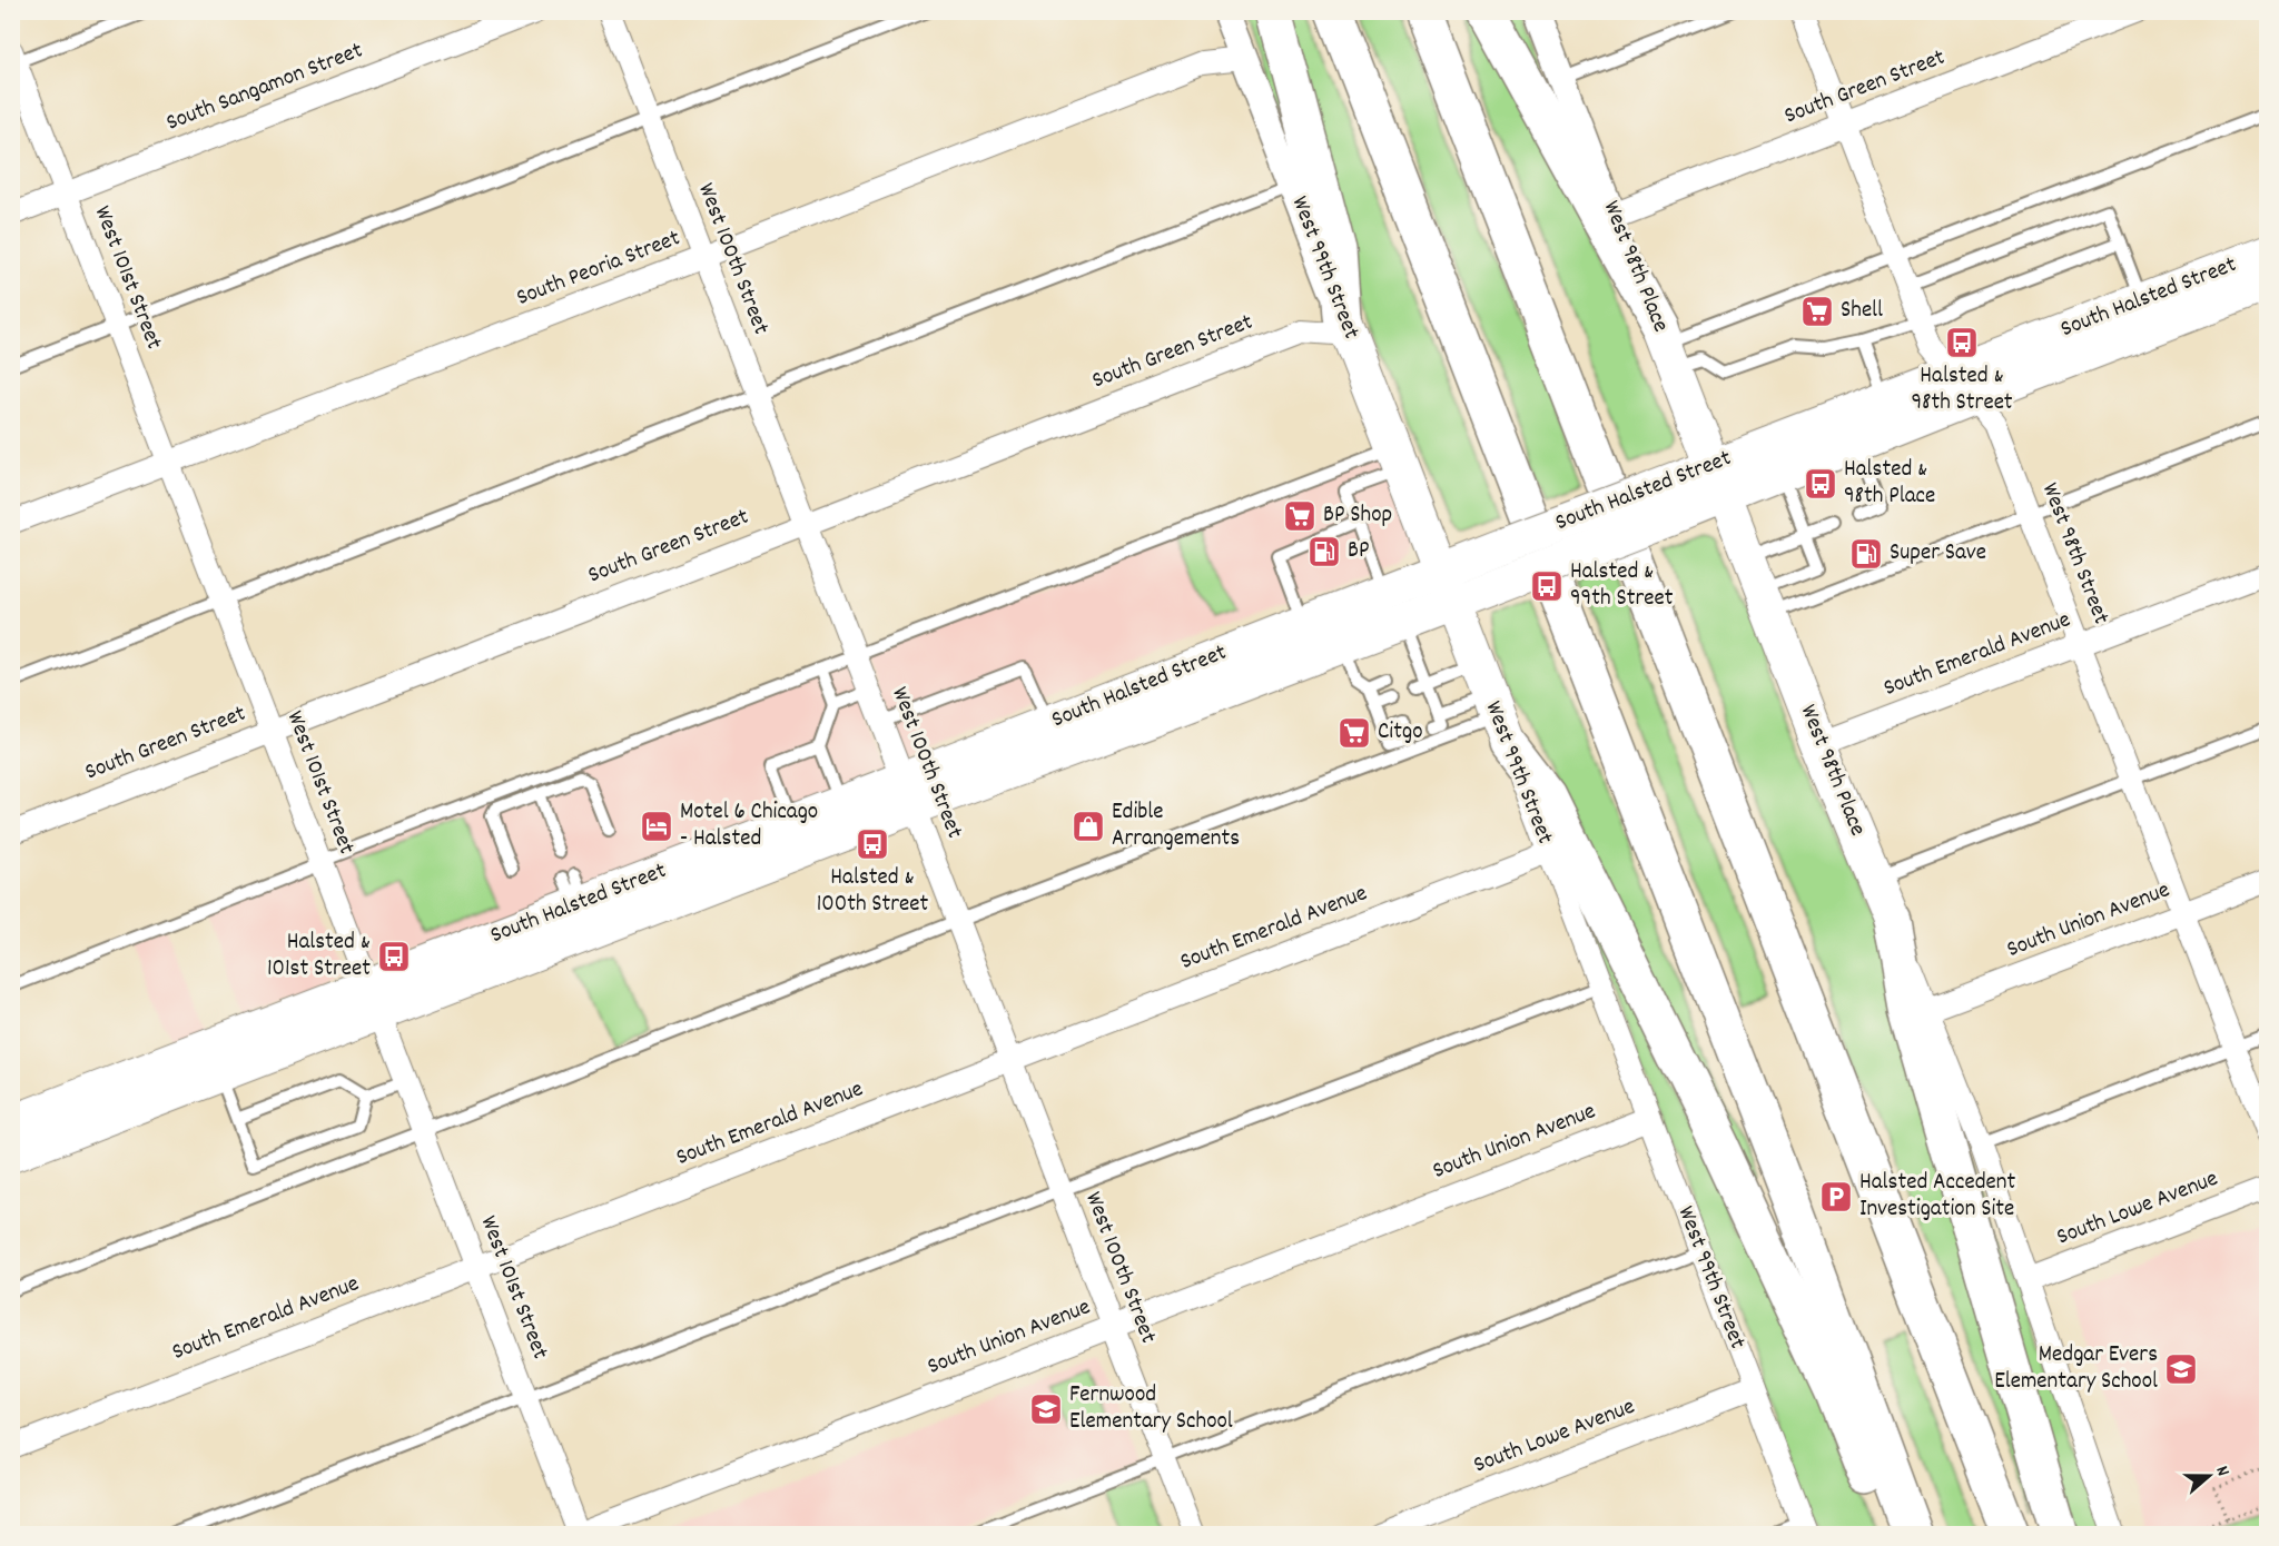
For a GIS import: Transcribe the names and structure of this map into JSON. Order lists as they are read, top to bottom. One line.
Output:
{"streets":{"main road":["West 98th Place","West 99th Street","South Halsted Street"],"street":["South Sangamon Street","South Green Street","West 100th Street","South Peoria Street","West 101st Street","West 98th Street","South Emerald Avenue","South Union Avenue","South Lowe Avenue"]},"crossings":[["South Sangamon Street","West 101st Street"],["South Green Street","West 100th Street"],["South Green Street","West 98th Place"],["South Green Street","West 99th Street"],["South Green Street","West 101st Street"],["South Green Street","West 98th Street"],["West 100th Street","South Peoria Street"],["West 100th Street","South Halsted Street"],["West 100th Street","South Emerald Avenue"],["West 100th Street","South Union Avenue"],["West 98th Place","South Halsted Street"],["West 98th Place","South Emerald Avenue"],["West 98th Place","South Union Avenue"],["West 98th Place","South Lowe Avenue"],["West 99th Street","South Peoria Street"],["West 99th Street","South Halsted Street"],["West 99th Street","South Emerald Avenue"],["West 99th Street","South Union Avenue"],["West 99th Street","South Lowe Avenue"],["South Peoria Street","West 101st Street"],["West 101st Street","South Halsted Street"],["West 101st Street","South Emerald Avenue"],["West 101st Street","South Union Avenue"],["South Halsted Street","West 98th Street"],["West 98th Street","South Emerald Avenue"],["West 98th Street","South Union Avenue"]],"places":{"supermarket":["Shell","BP Shop","Citgo"],"bus stop":["Halsted & 98th Street","Halsted & 98th Place","Halsted & 99th Street","Halsted & 100th Street","Halsted & 101st Street"],"fuel station":["BP","Super Save"],"hotel":["Motel 6 Chicago - Halsted"],"shop":["Edible Arrangements"],"parking":["Halsted Accedent Investigation Site"],"school or university":["Medgar Evers Elementary School","Fernwood Elementary School"]},"north":"right"}
